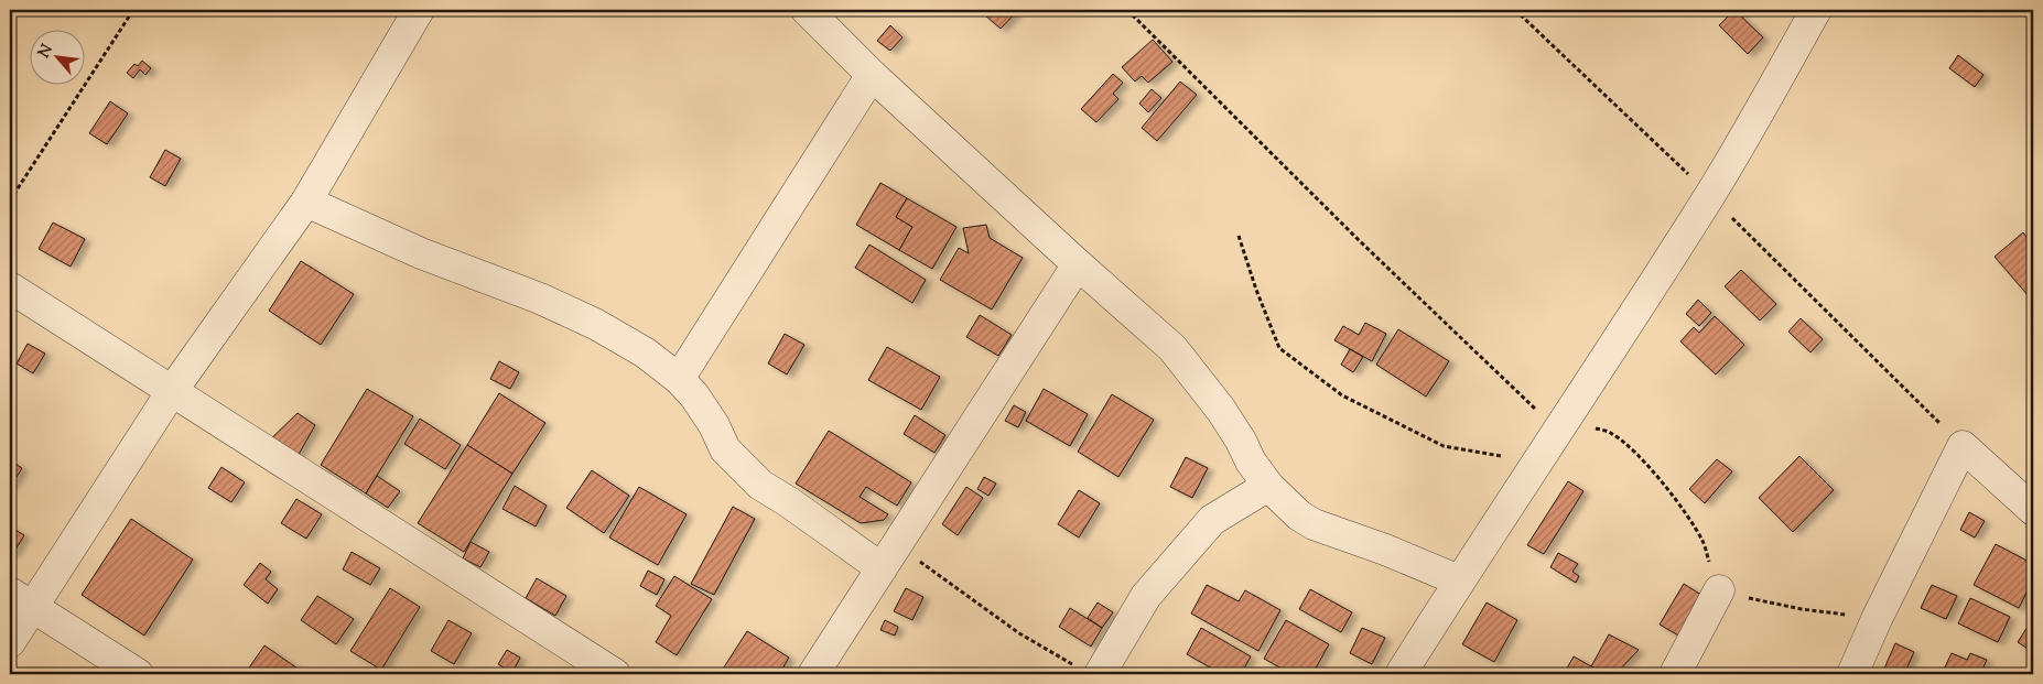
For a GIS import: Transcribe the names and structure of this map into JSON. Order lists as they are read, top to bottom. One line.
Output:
{"north":"top left"}
